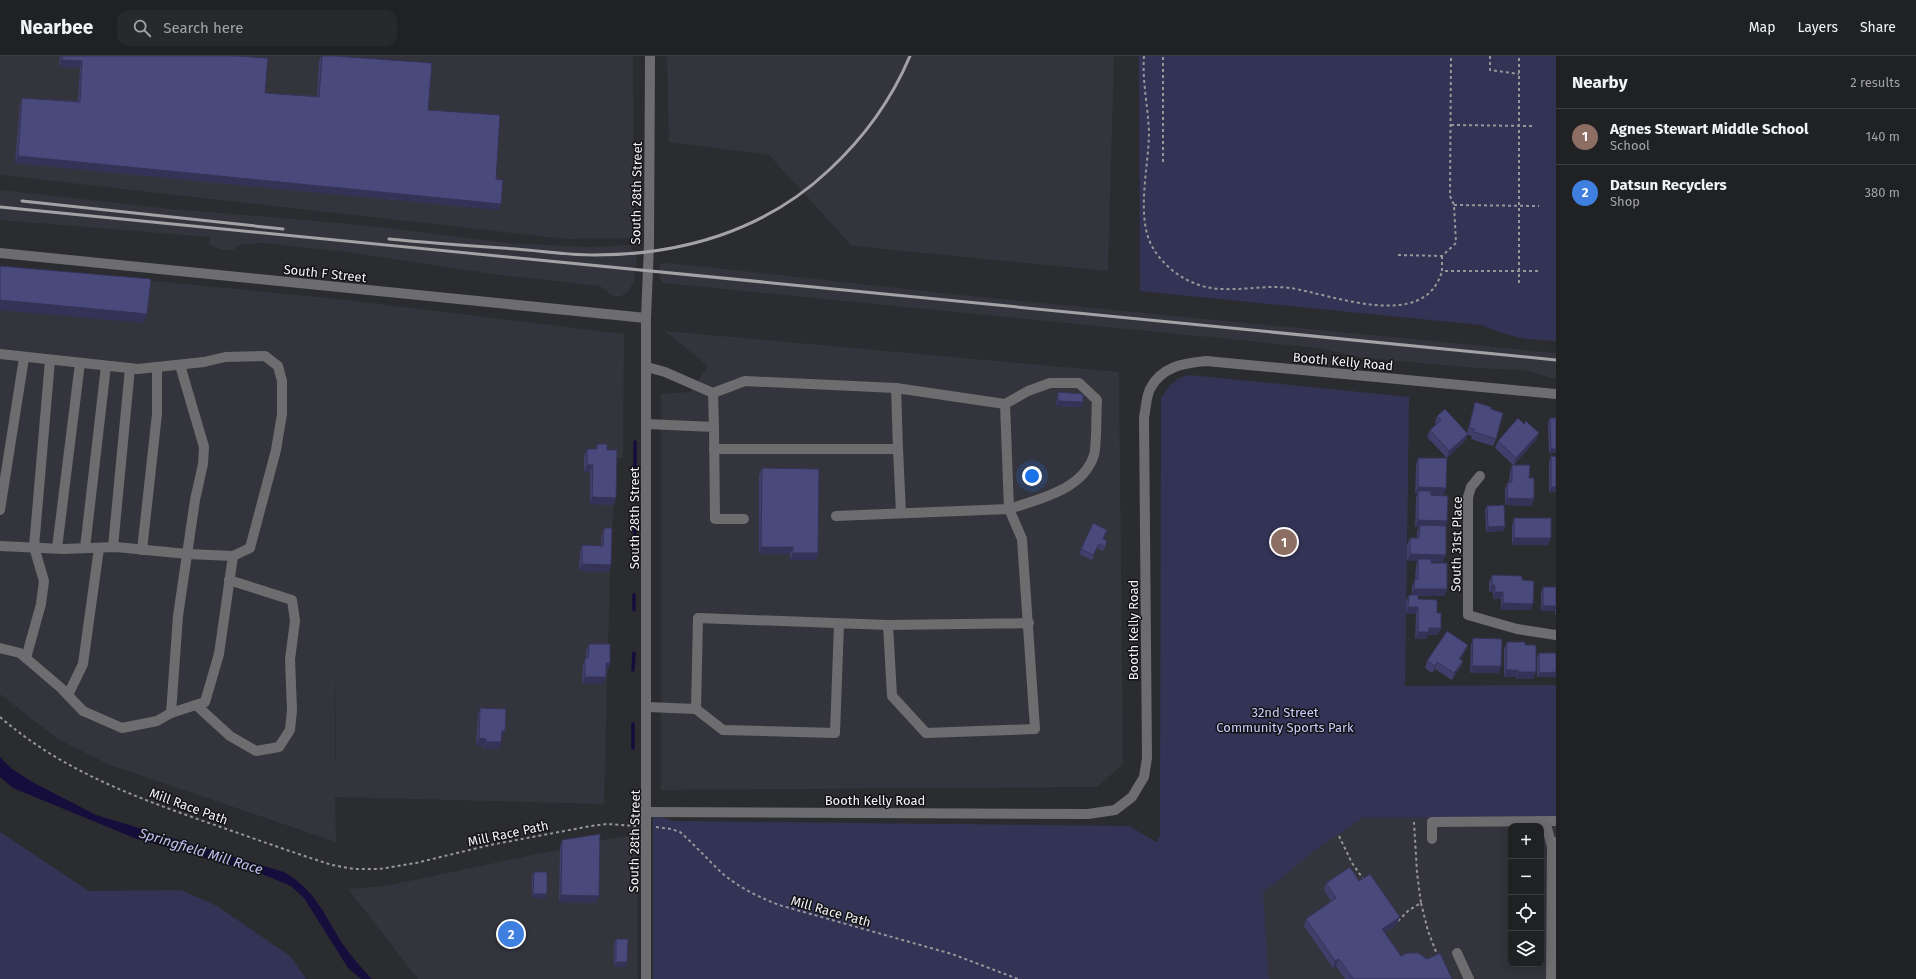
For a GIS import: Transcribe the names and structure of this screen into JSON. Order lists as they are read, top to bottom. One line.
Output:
{"streets":{"street":["South 28th Street","South F Street","Booth Kelly Road","South 31st Place"],"path":["Mill Race Path"]},"crossings":[["South 28th Street","South F Street"],["South 28th Street","Booth Kelly Road"],["South 28th Street","Mill Race Path"]],"water":["Springfield Mill Race"],"parks":["32nd Street Community Sports Park"],"page":{"header":"Nearbee","search":"Search here","nav":["Map","Layers","Share"],"heading":["Nearby","2 results"],"list":[{"mark":"1","name":"Agnes Stewart Middle School","note":"School","value":"140 m"},{"mark":"2","name":"Datsun Recyclers","note":"Shop","value":"380 m"}],"pins":["1","2"],"map_buttons":["+","−"]}}
